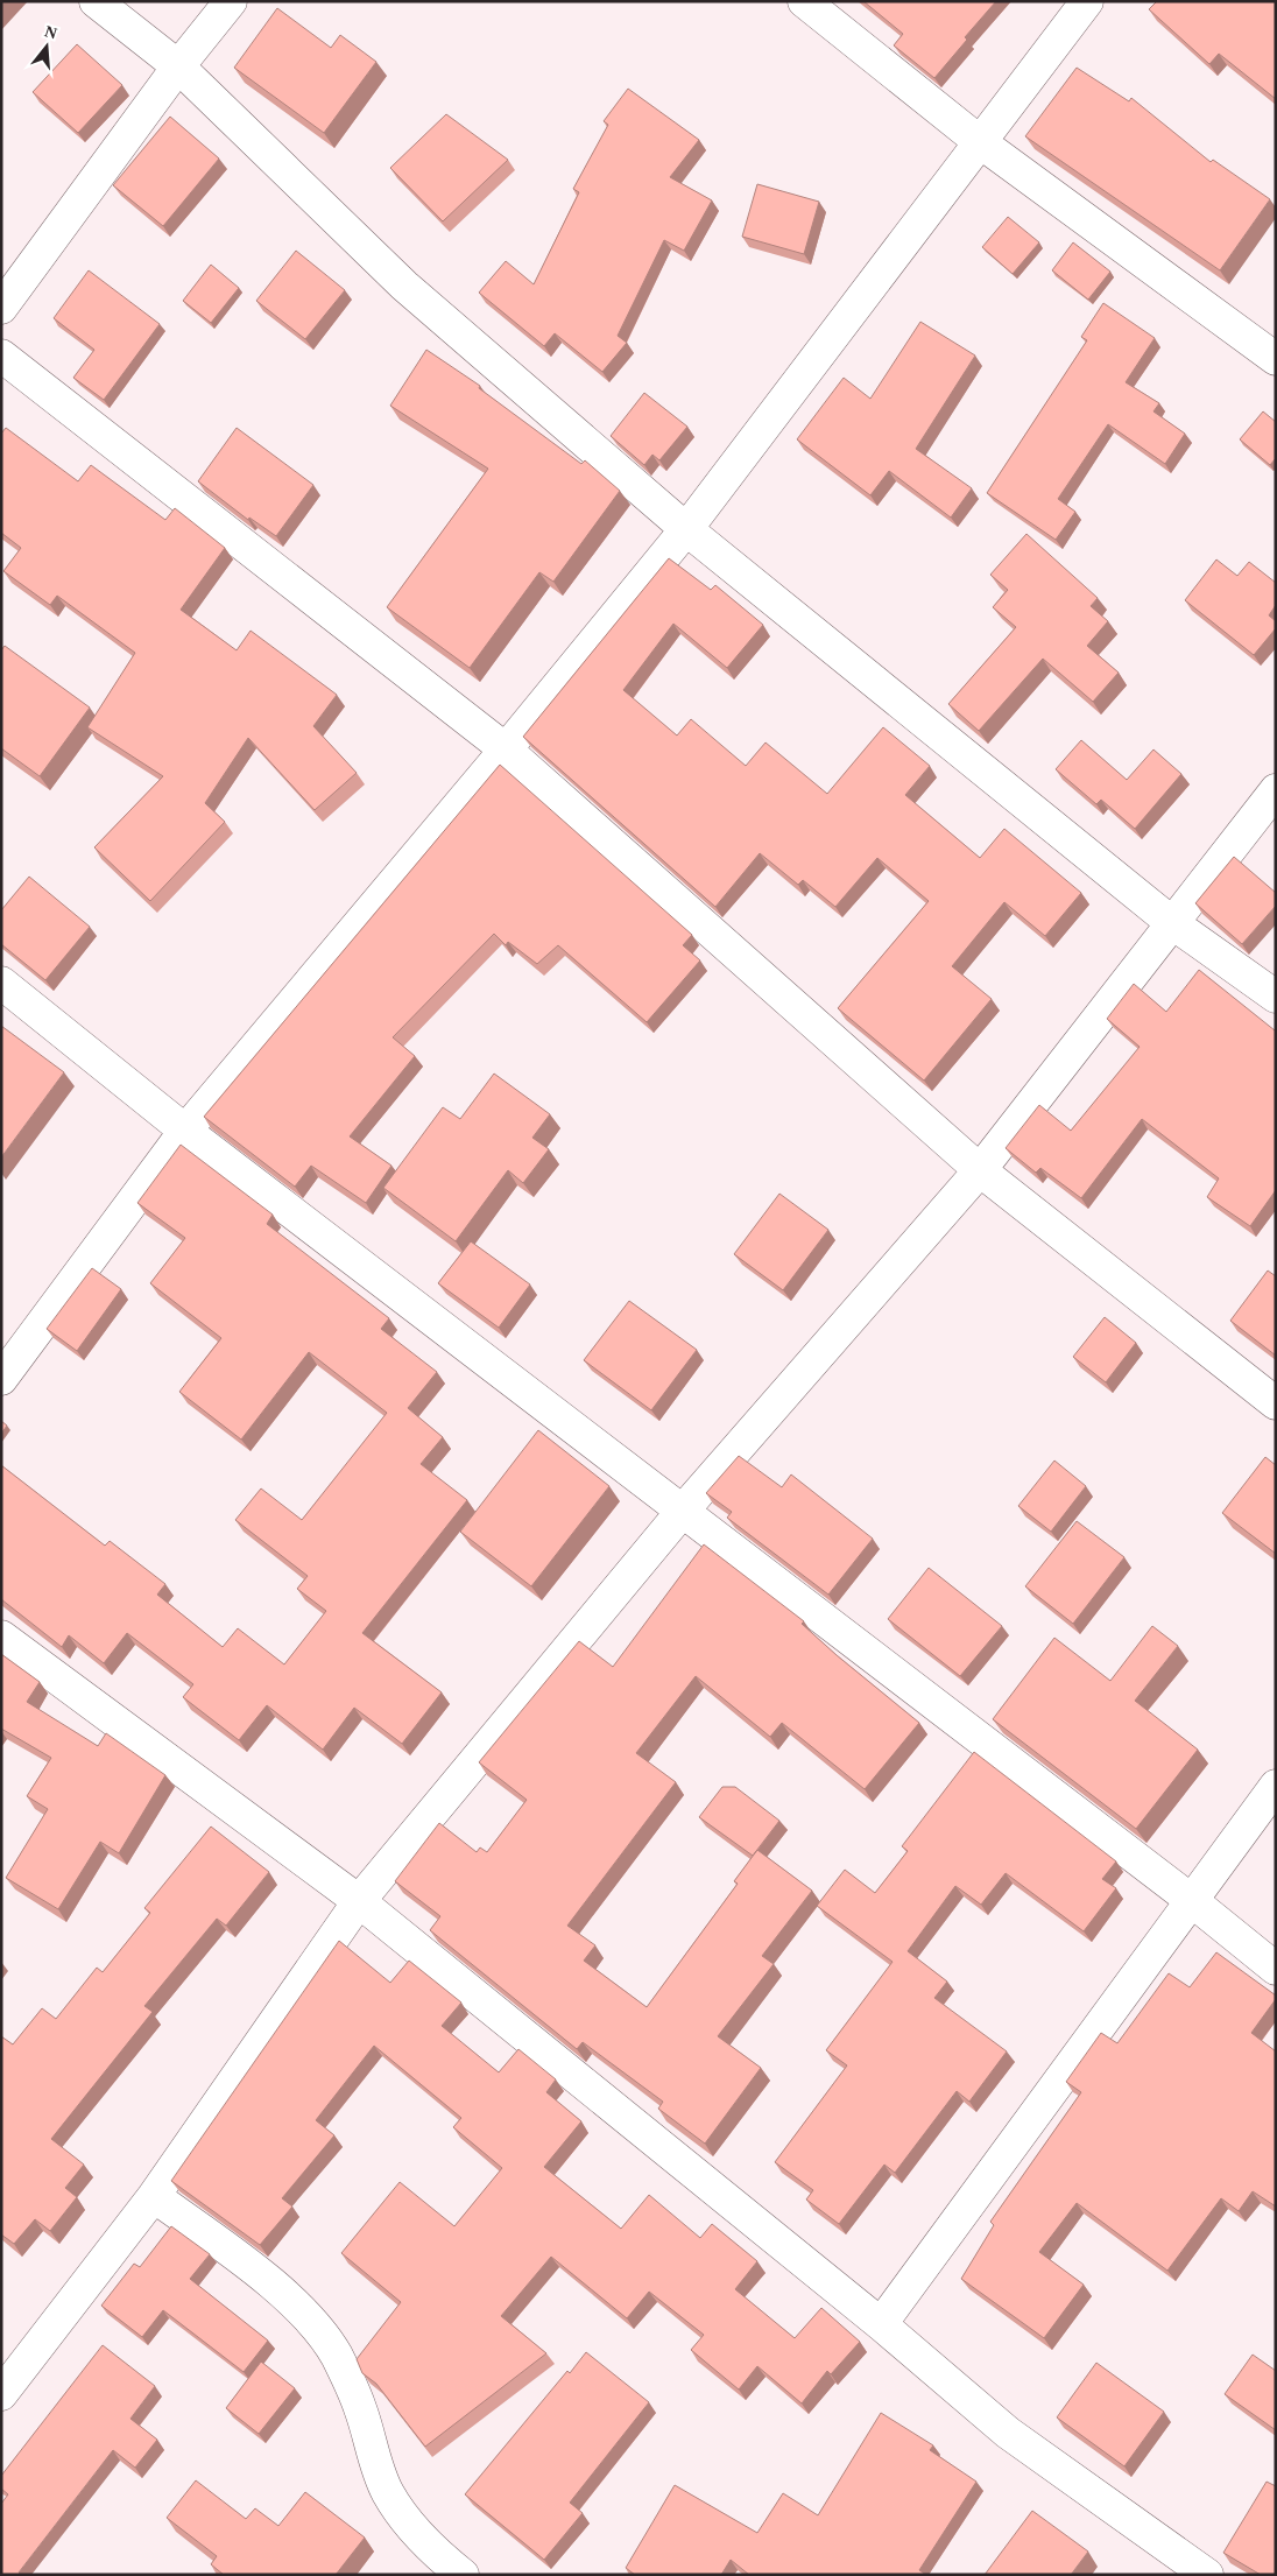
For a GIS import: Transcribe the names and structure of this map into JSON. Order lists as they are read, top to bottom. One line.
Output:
{"north":"top"}
